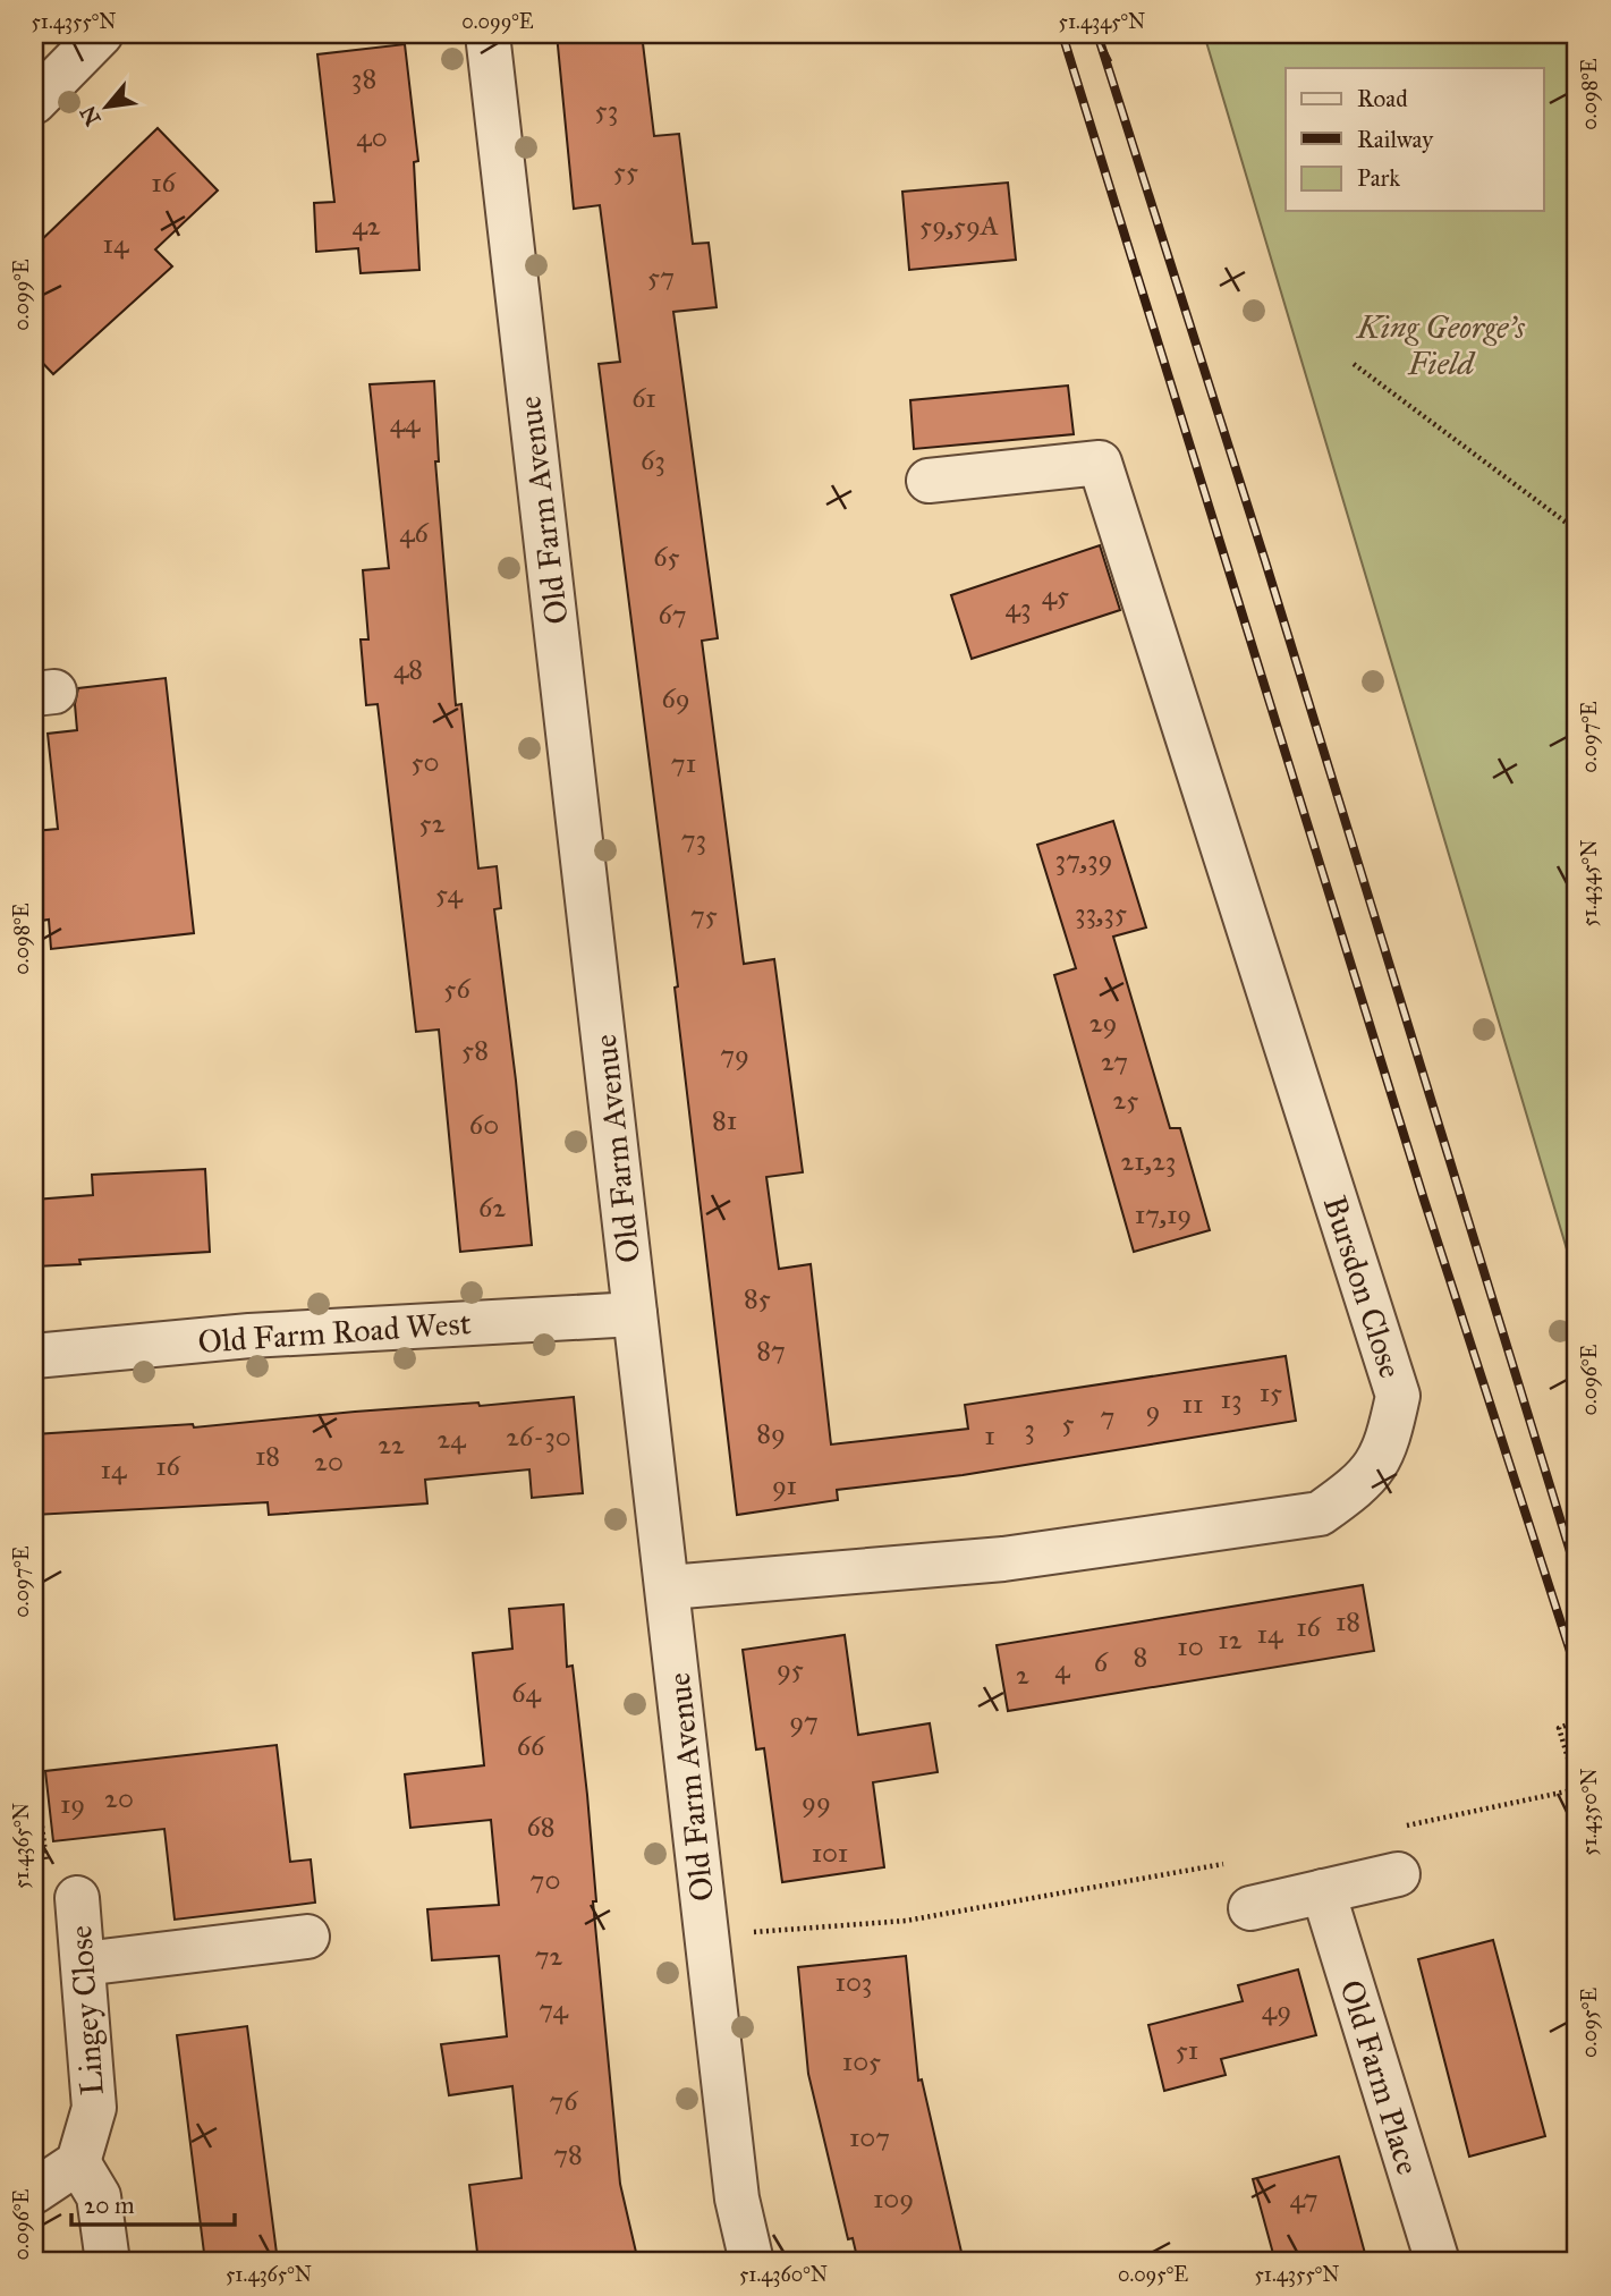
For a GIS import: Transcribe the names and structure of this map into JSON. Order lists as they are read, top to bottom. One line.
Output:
{"streets":{"street":["Old Farm Avenue","Bursdon Close","Old Farm Road West","Lingey Close","Old Farm Place"]},"crossings":[["Old Farm Avenue","Bursdon Close"],["Old Farm Avenue","Old Farm Road West"]],"parks":["King George's Field"],"house_numbers":["38","53","40","55","16","42","59,59A","14","57","61","44","63","46","65","45","43","67","48","69","50","71","52","73","37,39","54","33,35","75","56","29","58","79","27","25","81","60","21,23","62","17,19","85","87","15","13","11","9","7","5","3","89","1","26-30","24","22","18","20","16","14","91","18","16","14","12","10","8","6","95","4","2","64","97","66","20","99","19","68","101","70","72","103","74","49","51","105","76","107","78","109","47"],"legend":["Road","Railway","Park"],"scale_bar":"20 m","north":"bottom left","coordinates":["51.4355°N","0.099°E","51.4345°N","0.098°E","0.097°E","0.096°E","51.4350°N","51.4365°N","0.095°E","51.4360°N"]}
